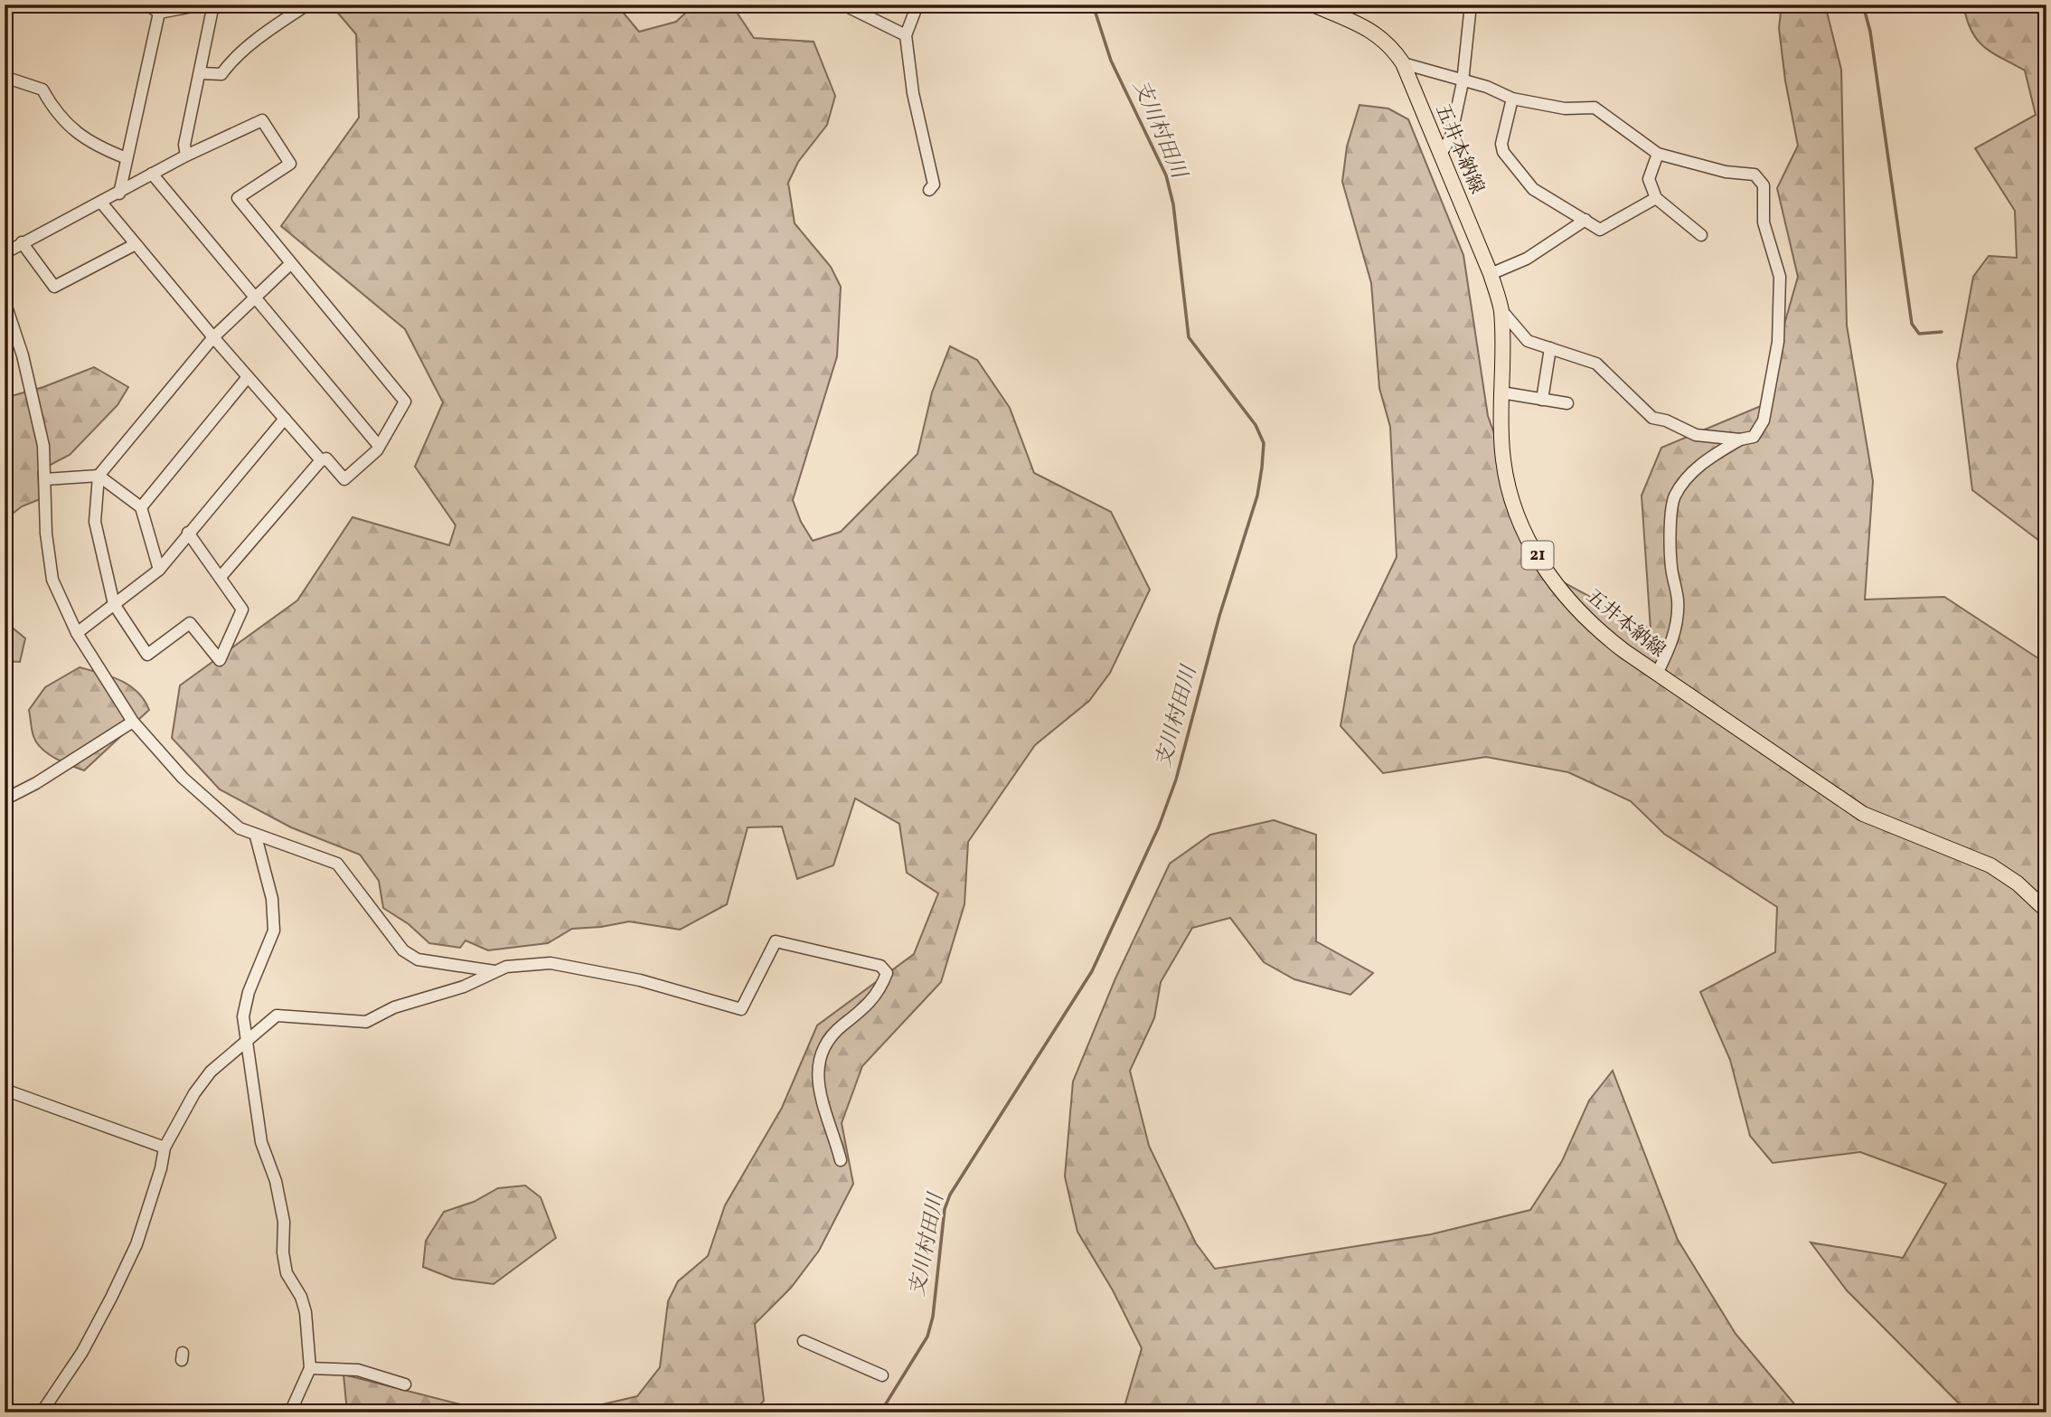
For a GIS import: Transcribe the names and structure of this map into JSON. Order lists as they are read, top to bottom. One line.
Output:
{"streets":{"main road":["五井本納線","21"]},"water":["支川村田川"]}
